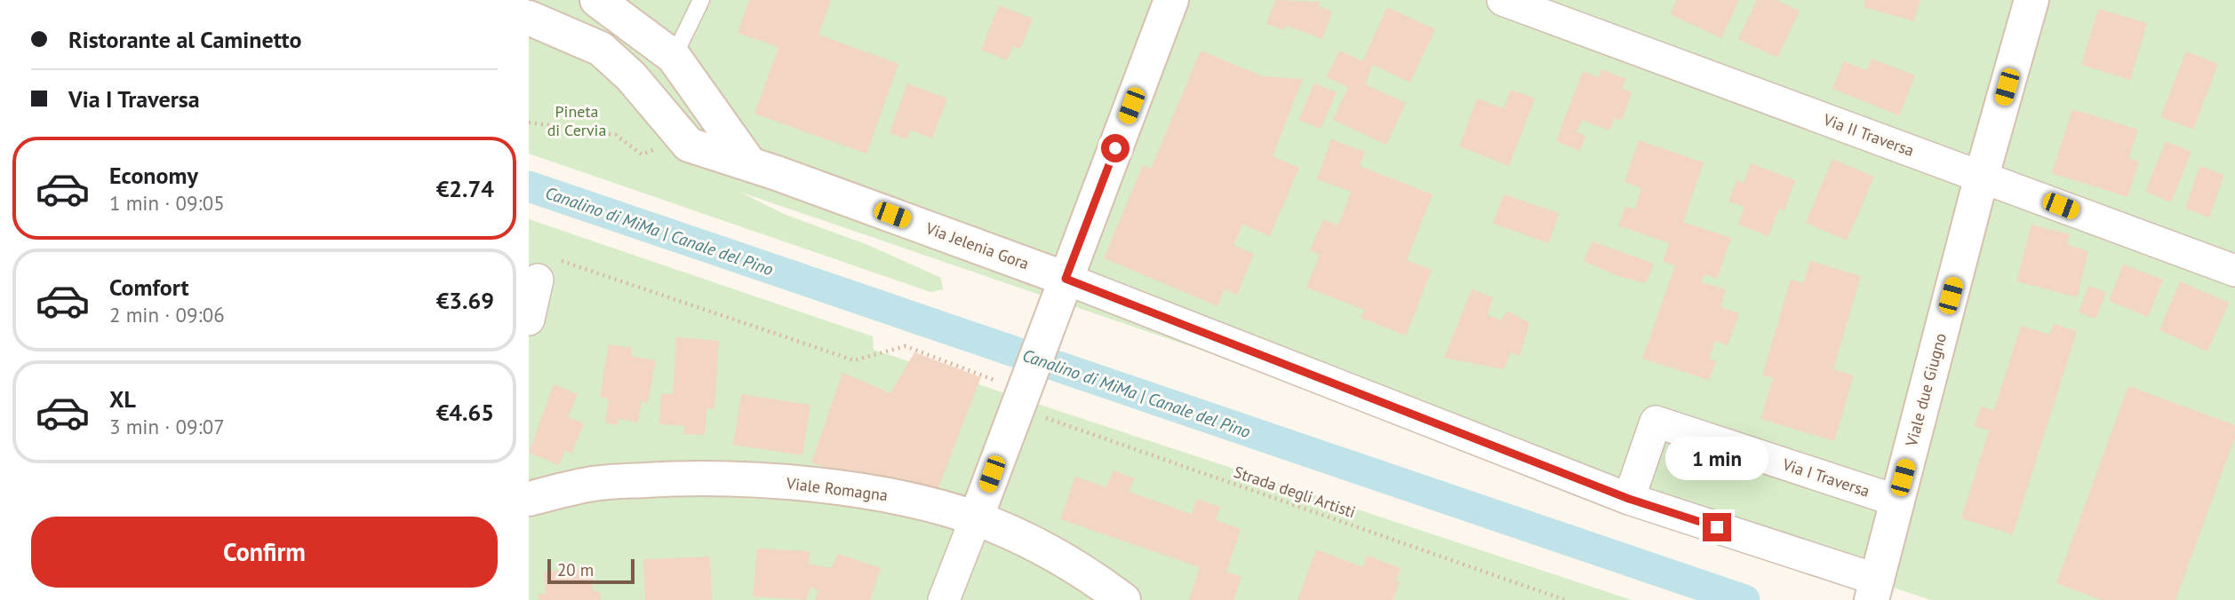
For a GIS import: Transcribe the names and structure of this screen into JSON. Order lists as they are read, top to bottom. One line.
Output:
{"streets":{"street":["Via II Traversa","Via Jelenia Gora","Viale due Giugno","Via I Traversa","Viale Romagna"],"path":["Strada degli Artisti"]},"crossings":[["Via II Traversa","Viale due Giugno"],["Viale due Giugno","Via I Traversa"]],"water":["Canalino di MiMa | Canale del Pino"],"parks":["Pineta di Cervia"],"scale_bar":"20 m","page":{"banner":["Ristorante al Caminetto","Via I Traversa"],"list":[{"name":"Economy","note":"1 min · 09:05","value":"€2.74"},{"name":"Comfort","note":"2 min · 09:06","value":"€3.69"},{"name":"XL","note":"3 min · 09:07","value":"€4.65"}],"bubble":"1 min","buttons":"Confirm","scale":"20 m"}}
